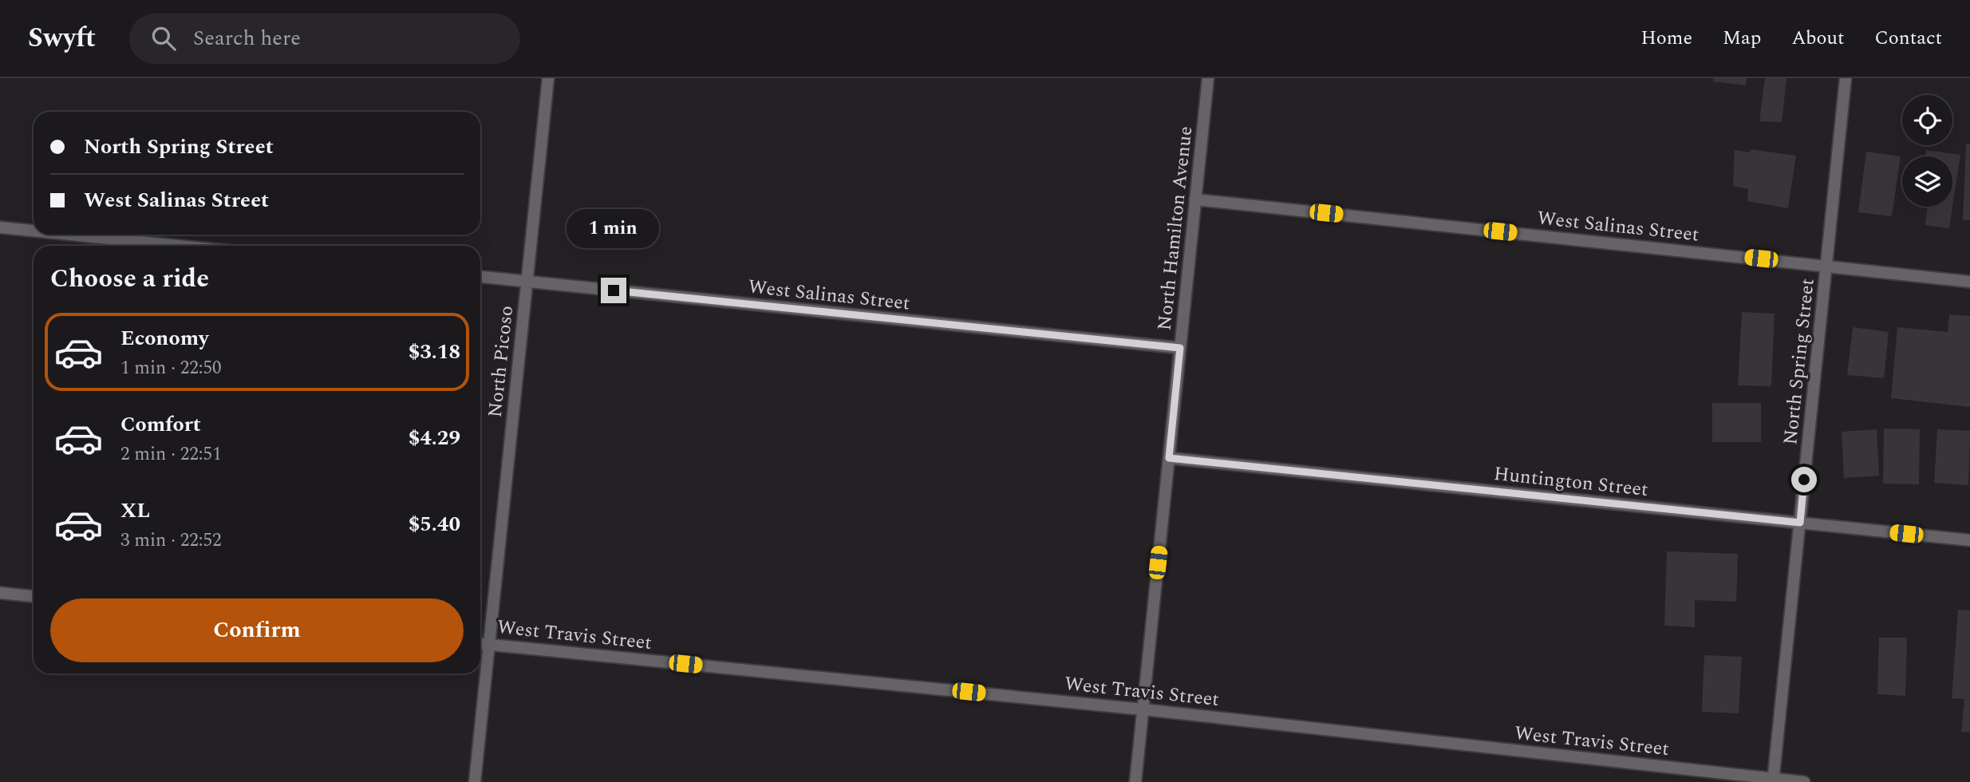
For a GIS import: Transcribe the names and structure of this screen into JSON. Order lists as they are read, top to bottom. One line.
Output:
{"streets":{"street":["West Salinas Street","North Hamilton Avenue","North Picoso","North Spring Street","Huntington Street","West Travis Street"]},"crossings":[["West Salinas Street","North Hamilton Avenue"],["West Salinas Street","North Picoso"],["West Salinas Street","North Spring Street"],["North Hamilton Avenue","Huntington Street"],["North Hamilton Avenue","West Travis Street"],["North Picoso","West Travis Street"],["North Spring Street","Huntington Street"],["North Spring Street","West Travis Street"]],"page":{"header":"Swyft","search":"Search here","nav":["Home","Map","About","Contact"],"banner":["North Spring Street","West Salinas Street"],"bubble":"1 min","heading":"Choose a ride","list":[{"name":"Economy","note":"1 min · 22:50","value":"$3.18"},{"name":"Comfort","note":"2 min · 22:51","value":"$4.29"},{"name":"XL","note":"3 min · 22:52","value":"$5.40"}],"buttons":"Confirm"}}
